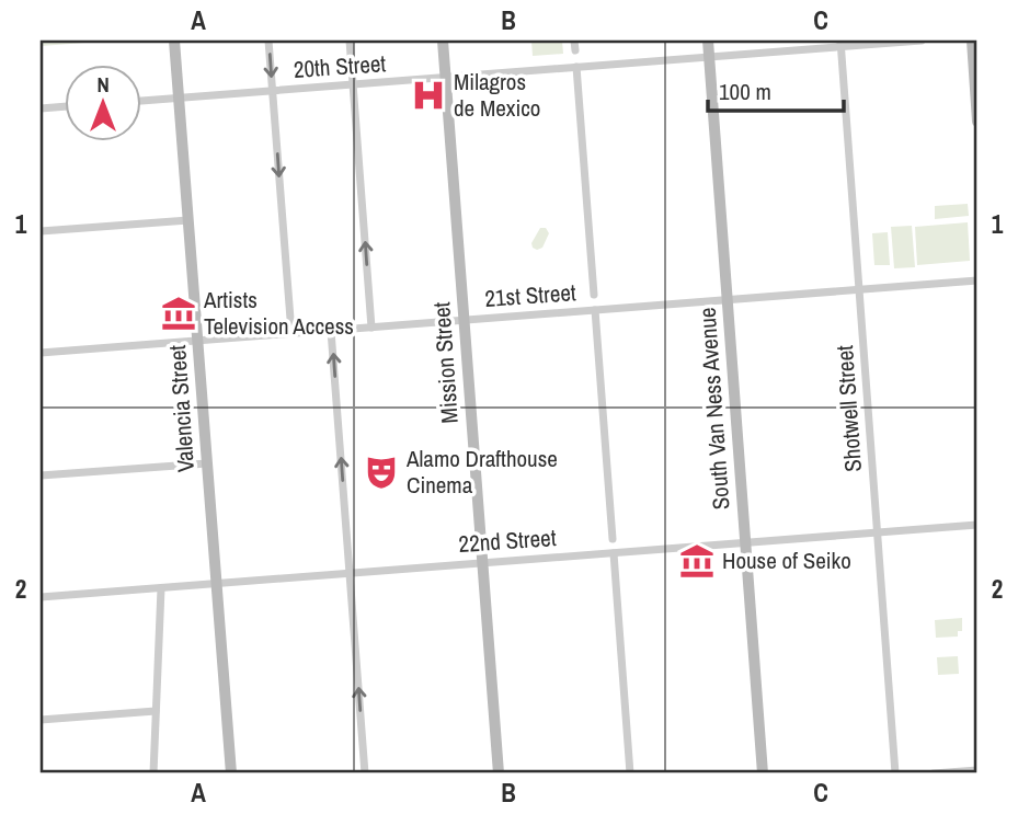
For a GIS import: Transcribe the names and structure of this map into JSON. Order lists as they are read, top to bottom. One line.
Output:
{"streets":{"main road":["Mission Street","Valencia Street","South Van Ness Avenue"],"street":["20th Street","21st Street","Shotwell Street","22nd Street"]},"crossings":[["20th Street","Mission Street"],["20th Street","Valencia Street"],["20th Street","South Van Ness Avenue"],["20th Street","Shotwell Street"],["21st Street","Mission Street"],["21st Street","Valencia Street"],["21st Street","South Van Ness Avenue"],["21st Street","Shotwell Street"],["Mission Street","22nd Street"],["Valencia Street","22nd Street"],["South Van Ness Avenue","22nd Street"],["Shotwell Street","22nd Street"]],"places":{"hospital":["Milagros de Mexico"],"museum":["Artists Television Access","House of Seiko"],"theatre":["Alamo Drafthouse Cinema"]},"scale_bar":"100 m","north":"top","grid":{"columns":["A","B","C"],"rows":["1","2"]}}
